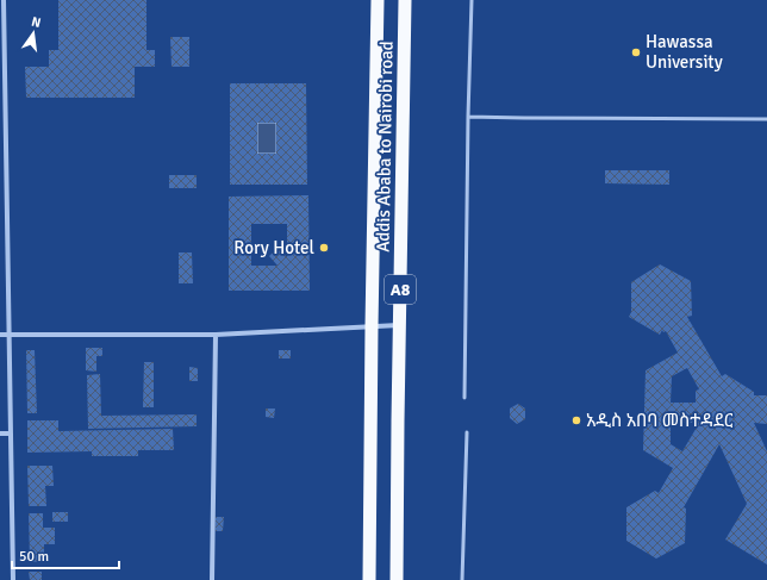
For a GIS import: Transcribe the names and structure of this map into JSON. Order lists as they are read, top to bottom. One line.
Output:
{"streets":{"highway":["Addis Ababa to Nairobi road","A8"]},"places":["Hawassa University","Rory Hotel","አዲስ አበባ መስተዳደር"],"scale_bar":"50 m","north":"top"}
